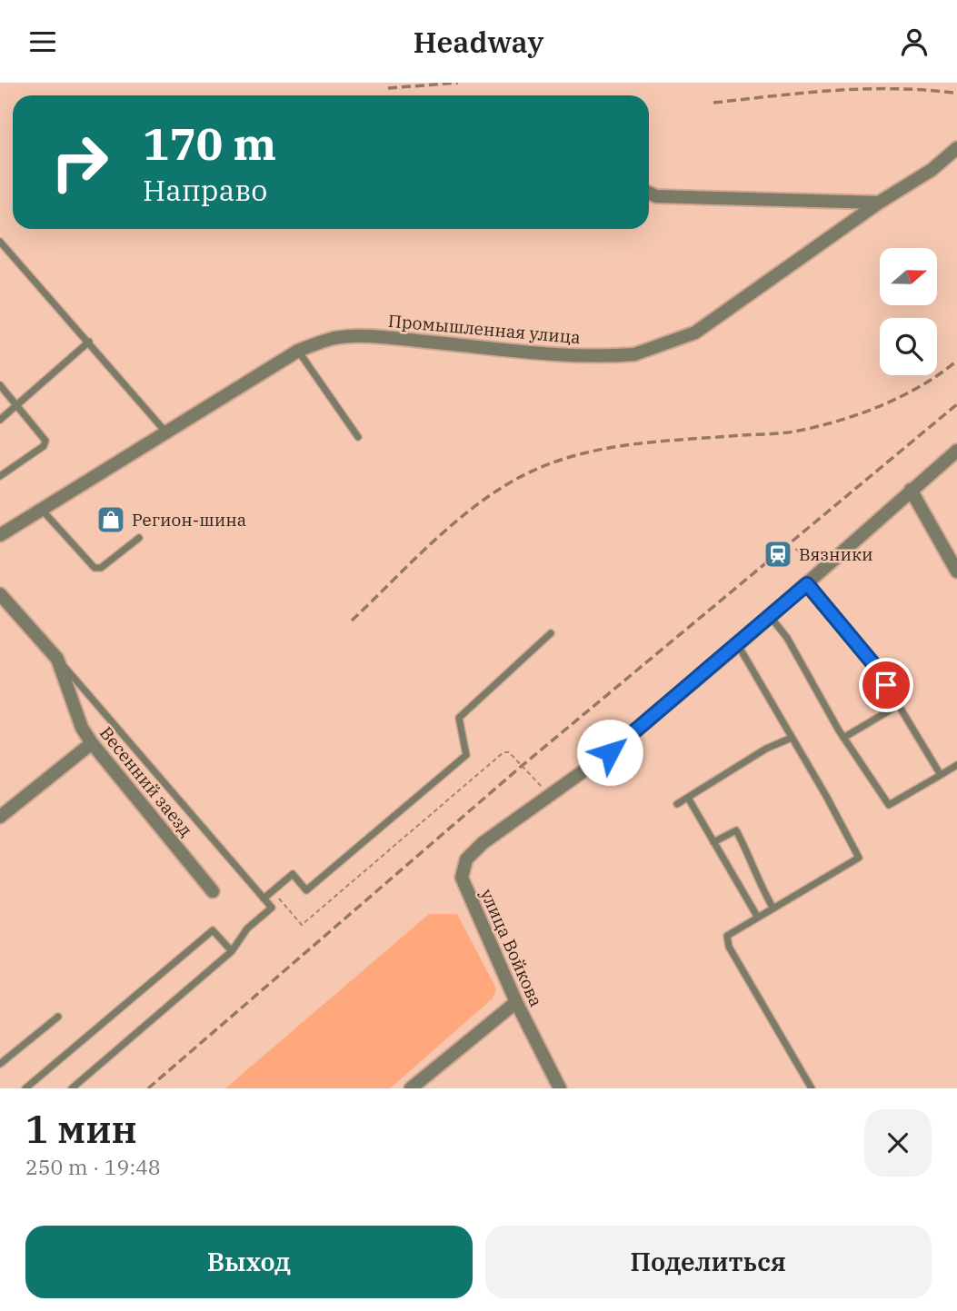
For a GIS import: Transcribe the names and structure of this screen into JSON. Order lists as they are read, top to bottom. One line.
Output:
{"streets":{"street":["Промышленная улица","Весенний заезд","улица Войкова"]},"places":{"shop":["Регион-шина"],"station":["Вязники"]},"north":"right","page":{"header":"Headway","turn":["170 m","Направо"],"heading":["1 мин","250 m · 19:48"],"buttons":["Выход","Поделиться"]}}
